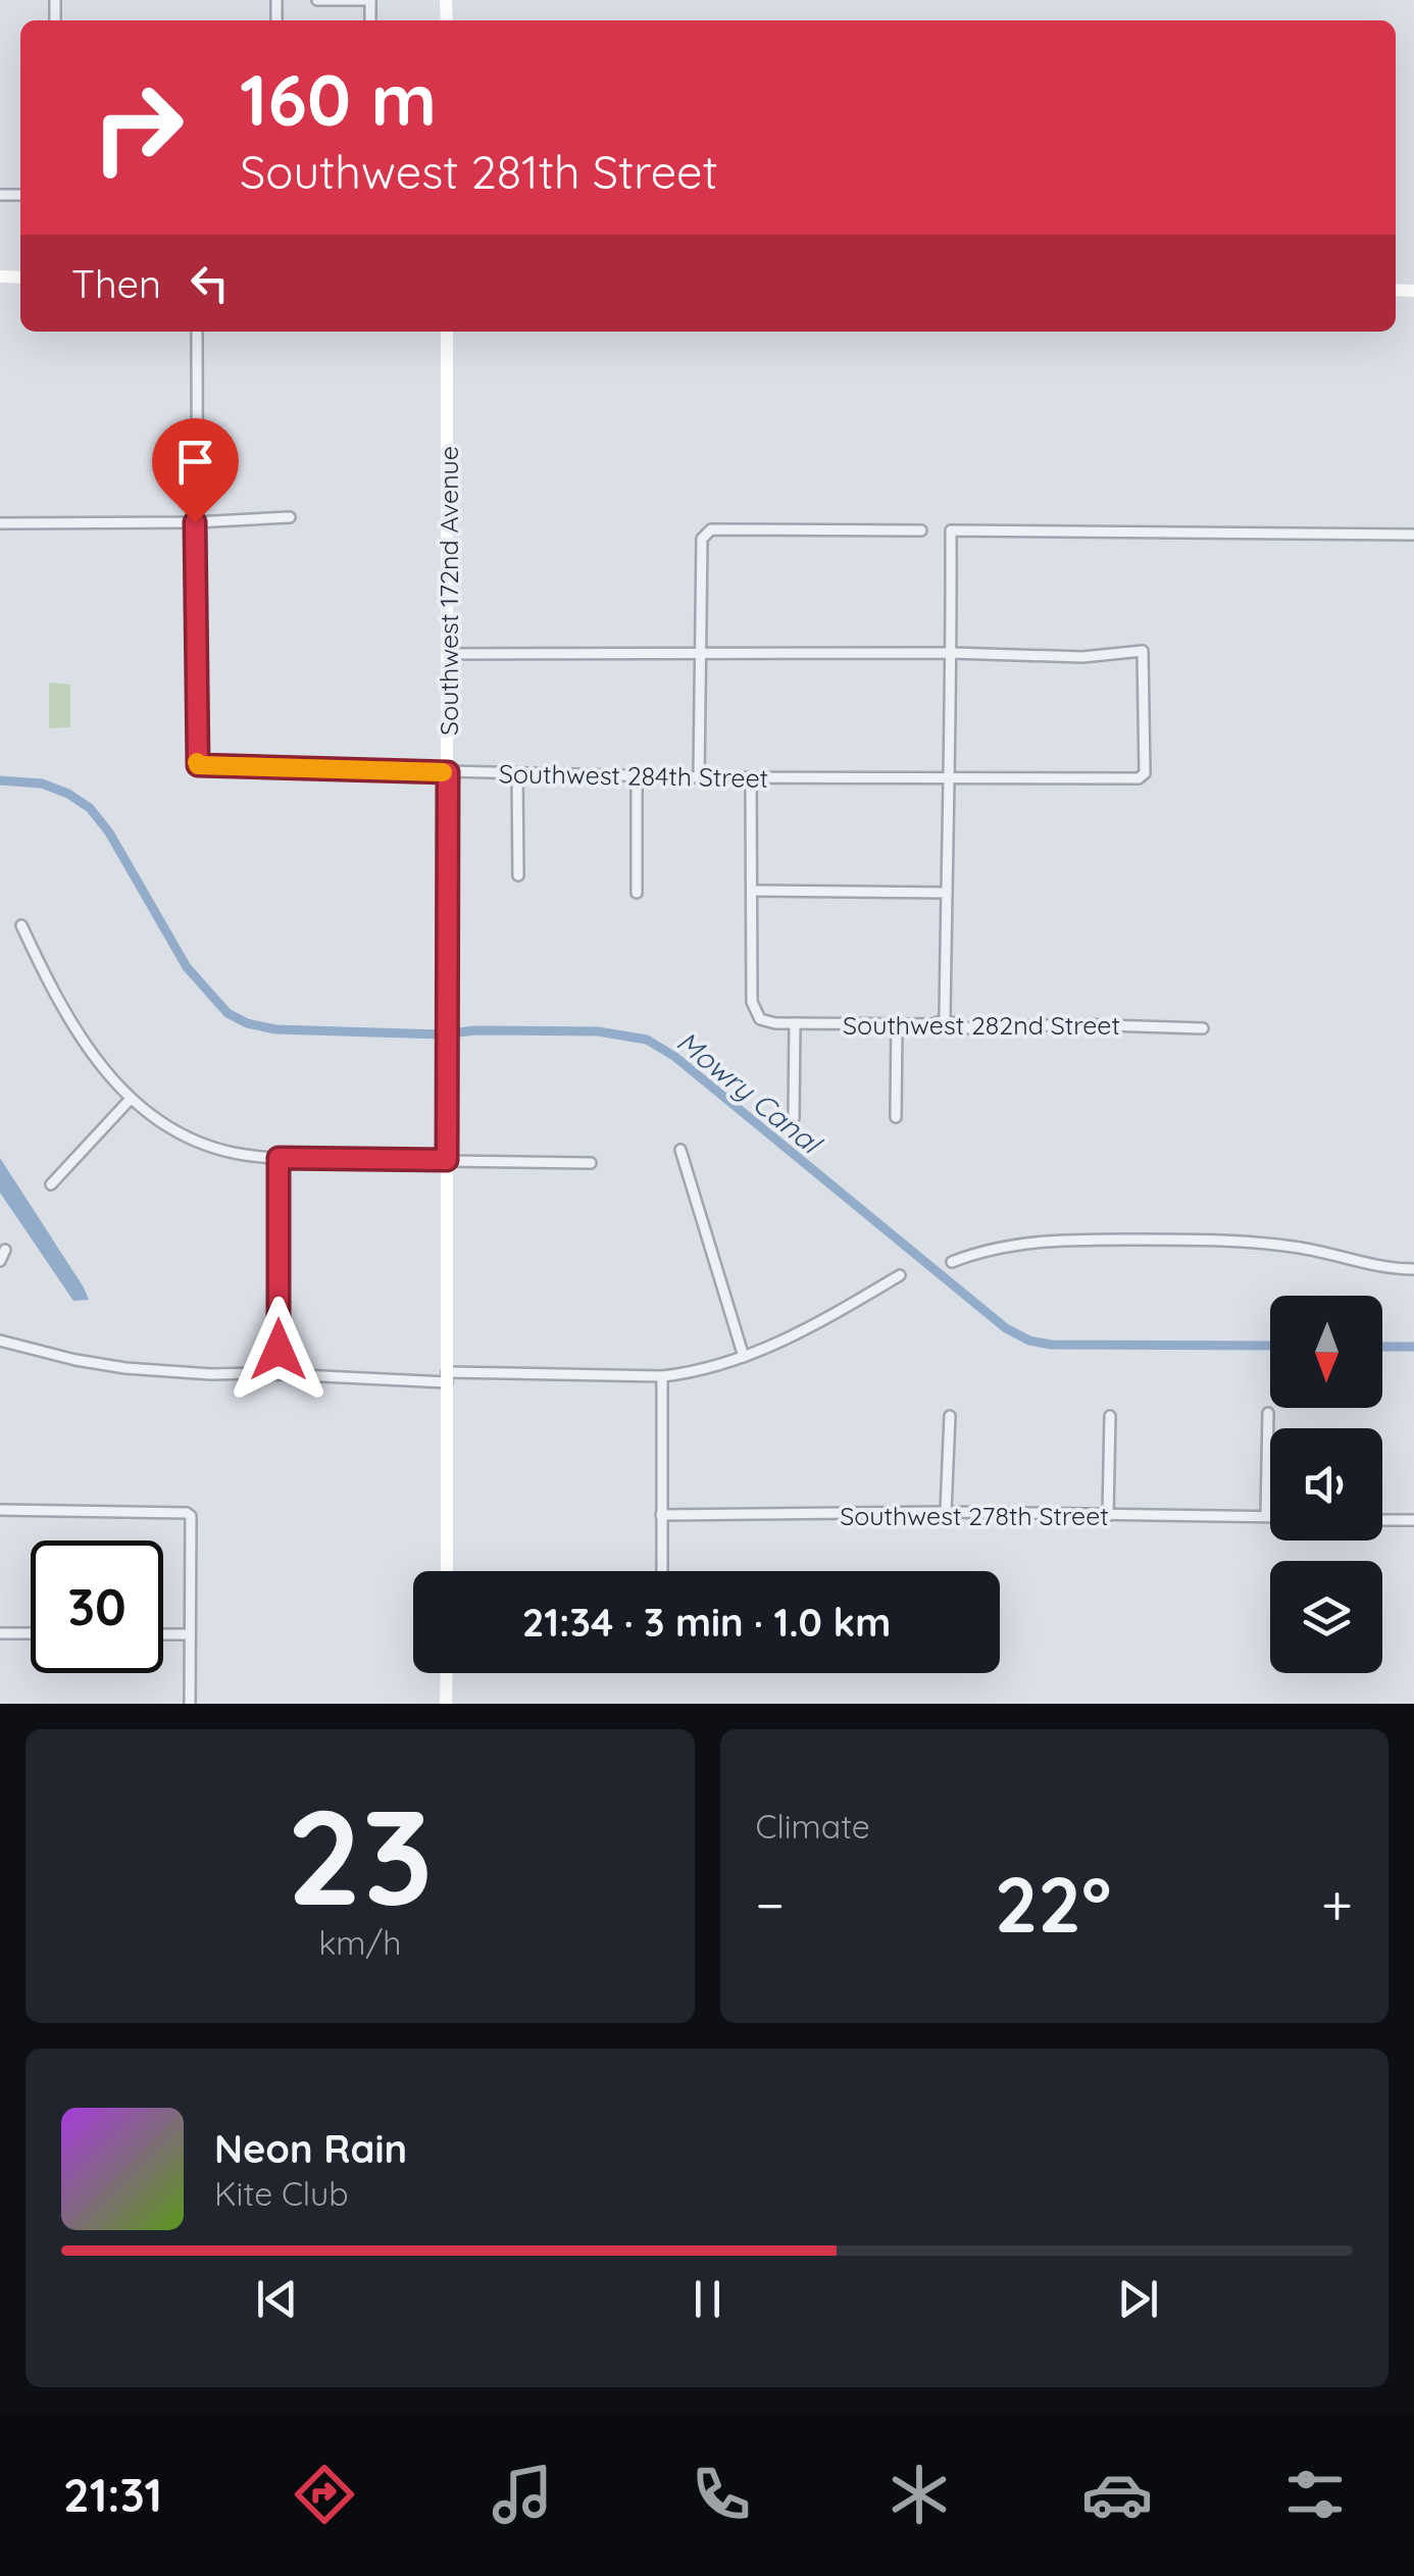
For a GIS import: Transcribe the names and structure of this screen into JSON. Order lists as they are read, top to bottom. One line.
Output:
{"streets":{"street":["Southwest 172nd Avenue","Southwest 284th Street","Southwest 282nd Street","Southwest 278th Street"]},"crossings":[["Southwest 172nd Avenue","Southwest 284th Street"]],"water":["Mowry Canal"],"north":"bottom","page":{"turn":["160 m","Southwest 281th Street"],"then":"Then","limit":"30","trip":"21:34 · 3 min · 1.0 km","tile":[["23","km/h"],"Climate"],"heat":["−","22°","+"],"song":["Neon Rain","Kite Club"],"tabs":"21:31"}}
